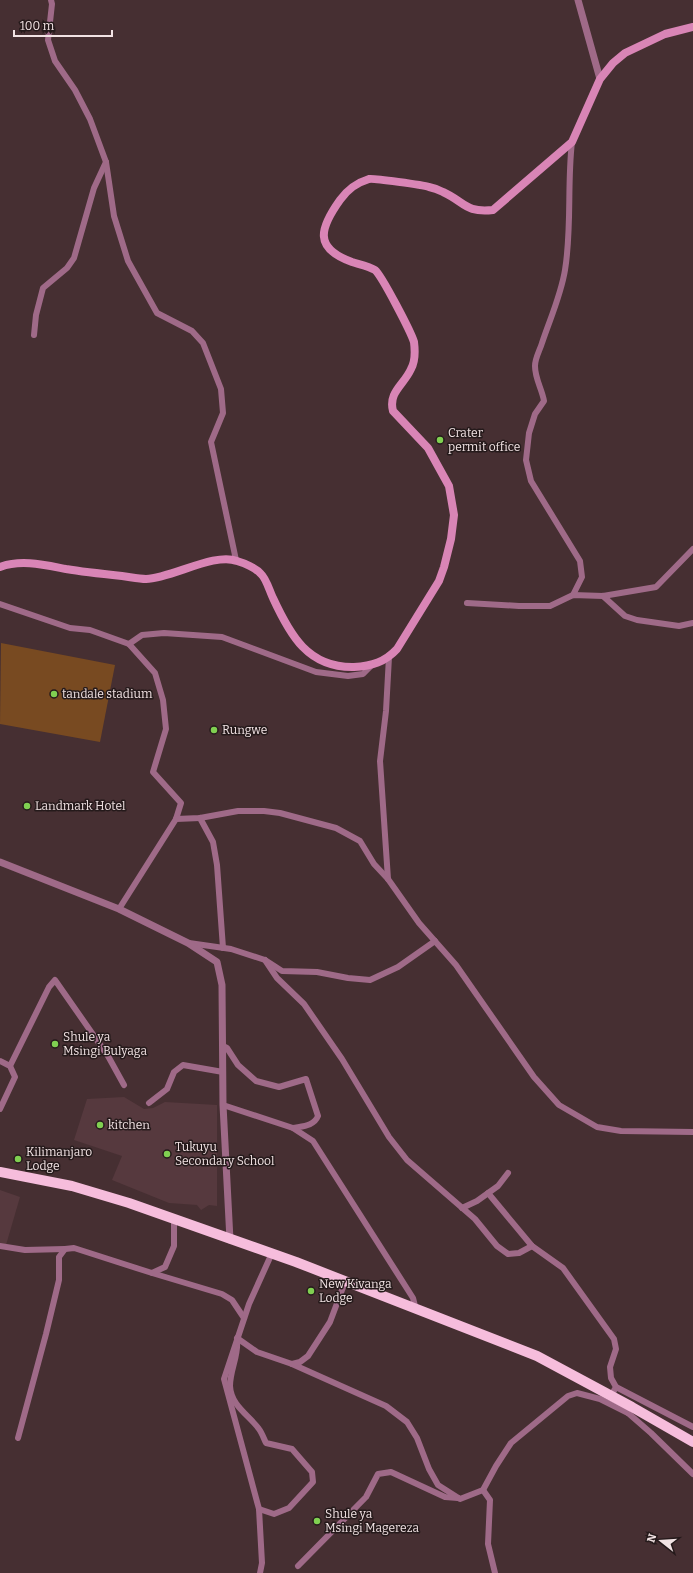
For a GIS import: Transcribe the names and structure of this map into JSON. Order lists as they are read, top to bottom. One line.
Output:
{"places":["Crater permit office","tandale stadium","Rungwe","Landmark Hotel","Shule ya Msingi Bulyaga","kitchen","Tukuyu Secondary School","Kilimanjaro Lodge","New Kivanga Lodge","Shule ya Msingi Magereza"],"scale_bar":"100 m","north":"left"}
